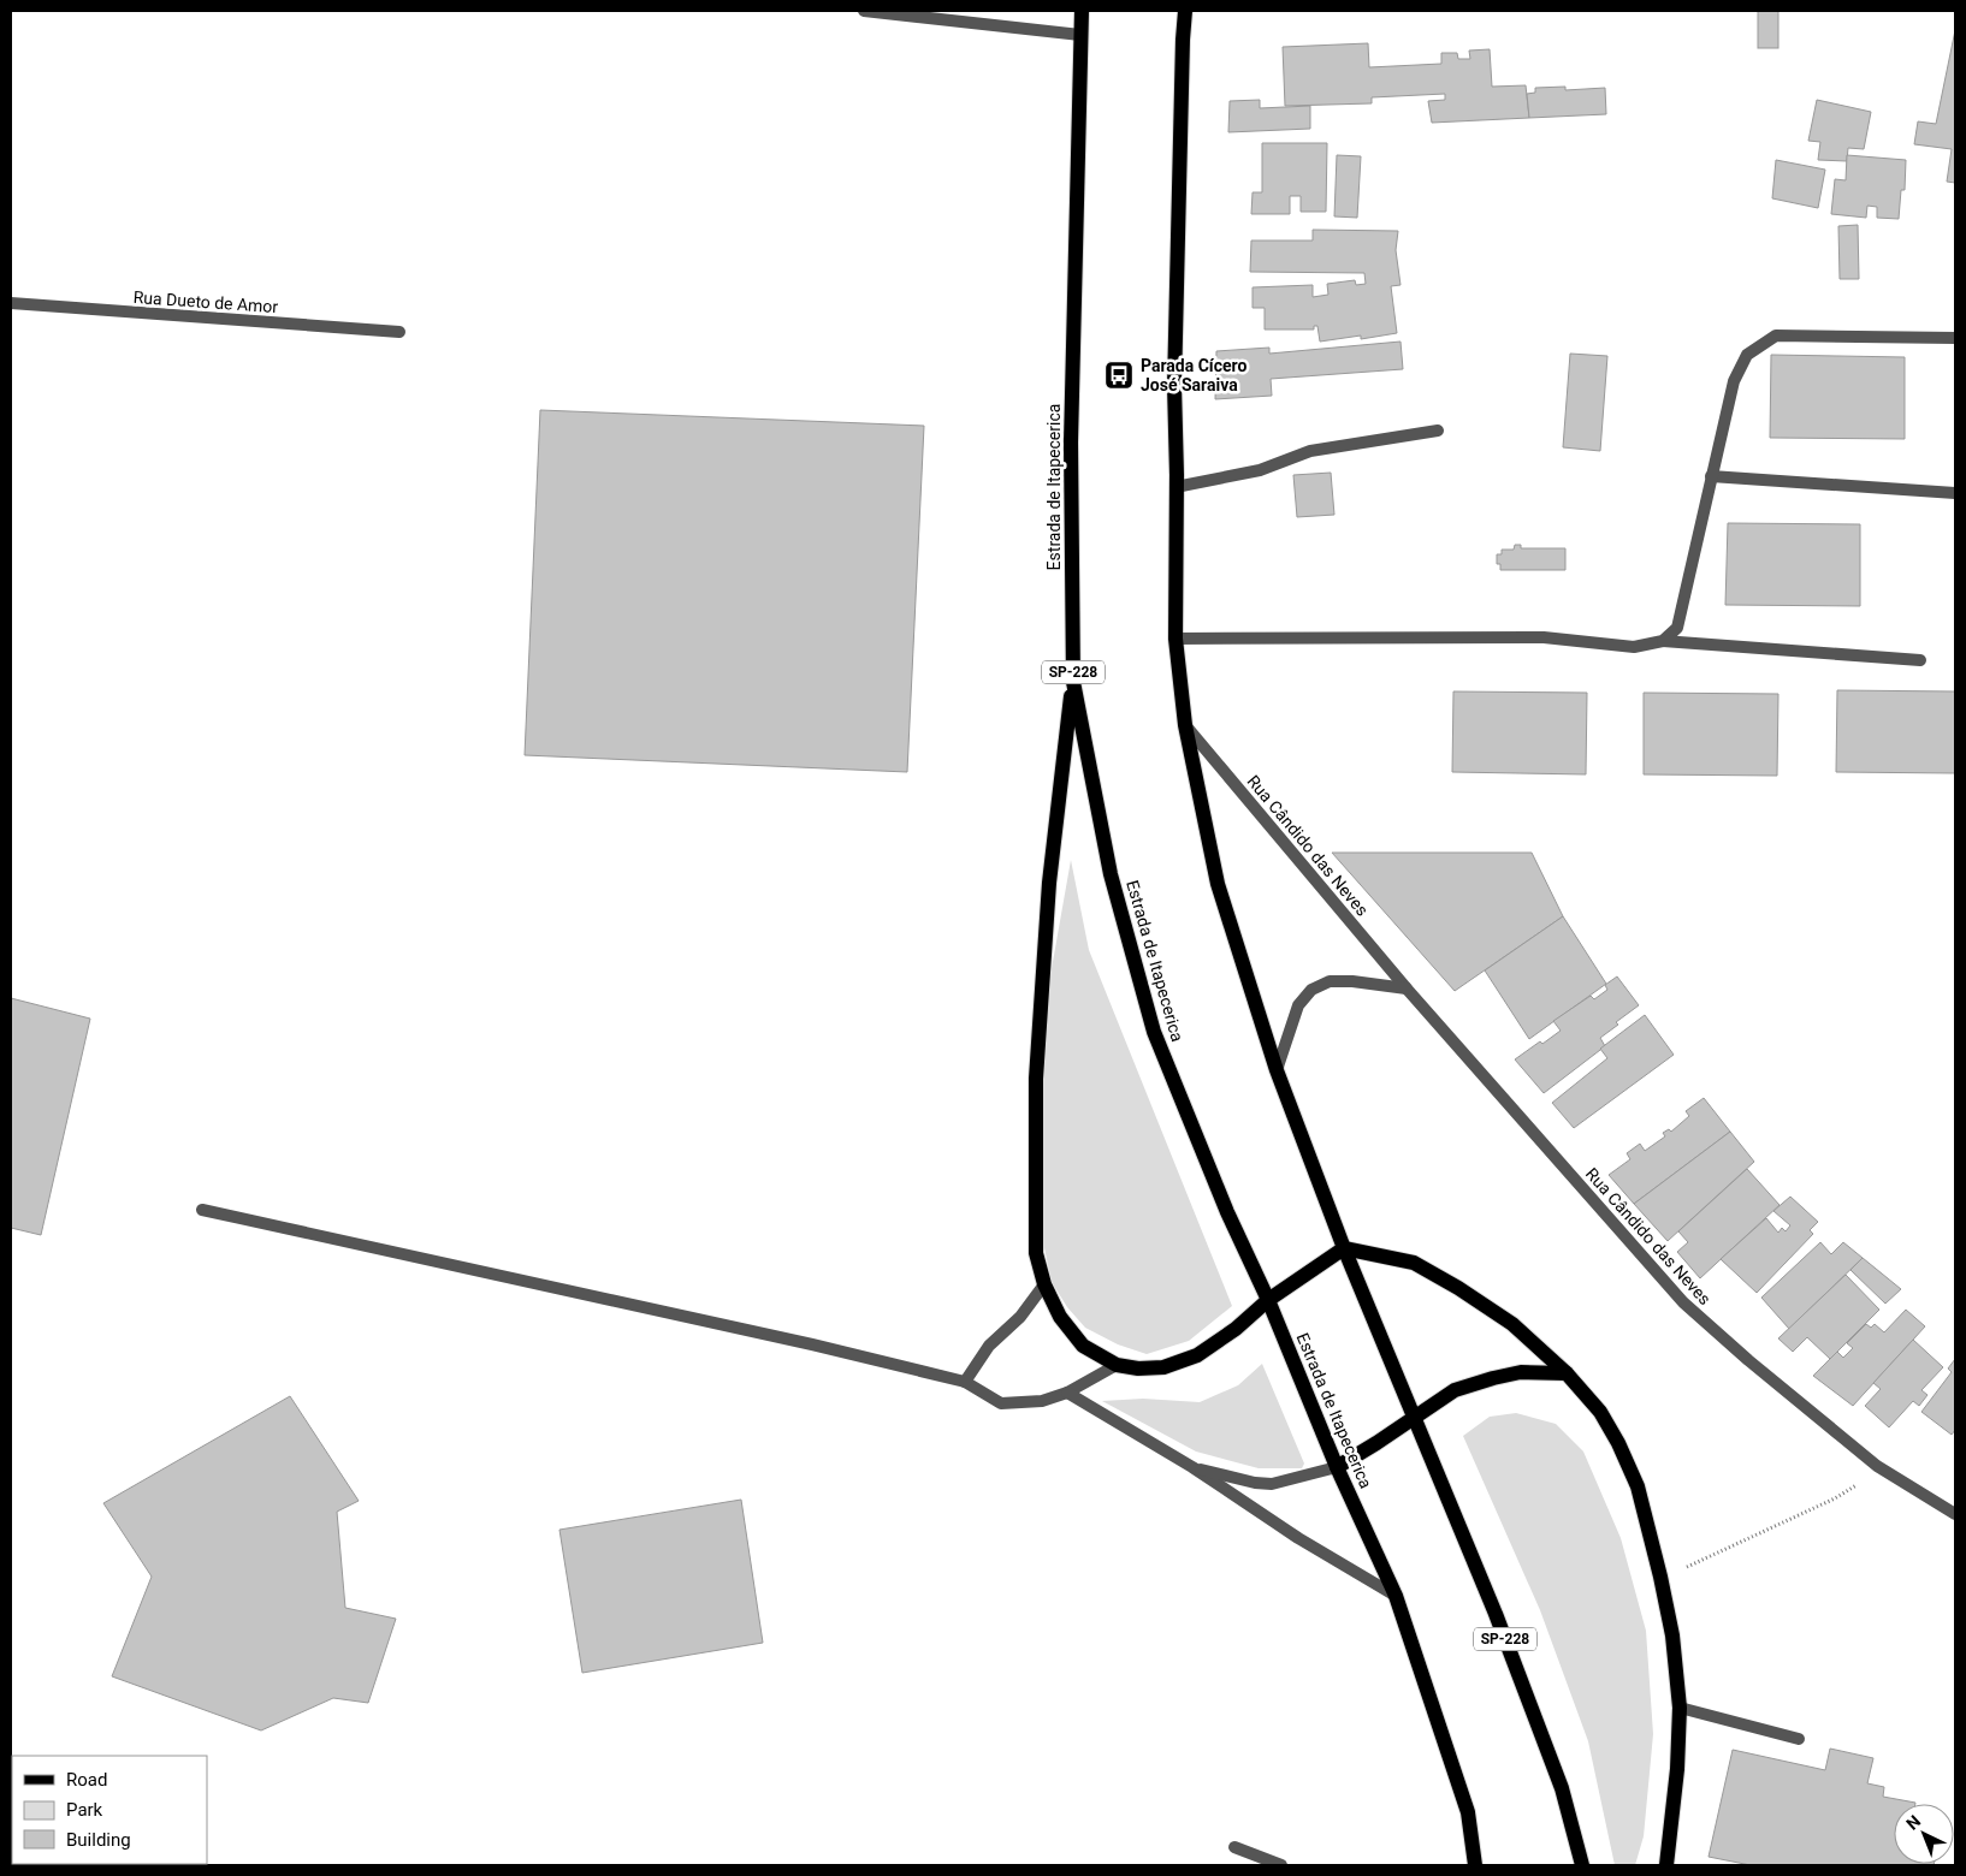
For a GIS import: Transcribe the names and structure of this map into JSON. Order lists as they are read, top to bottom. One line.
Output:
{"streets":{"main road":["Estrada de Itapecerica","SP-228"],"street":["Rua Dueto de Amor","Rua Cândido das Neves"]},"crossings":[["SP-228","Rua Cândido das Neves"]],"places":{"bus stop":["Parada Cícero José Saraiva"]},"legend":["Road","Park","Building"],"north":"top left"}
